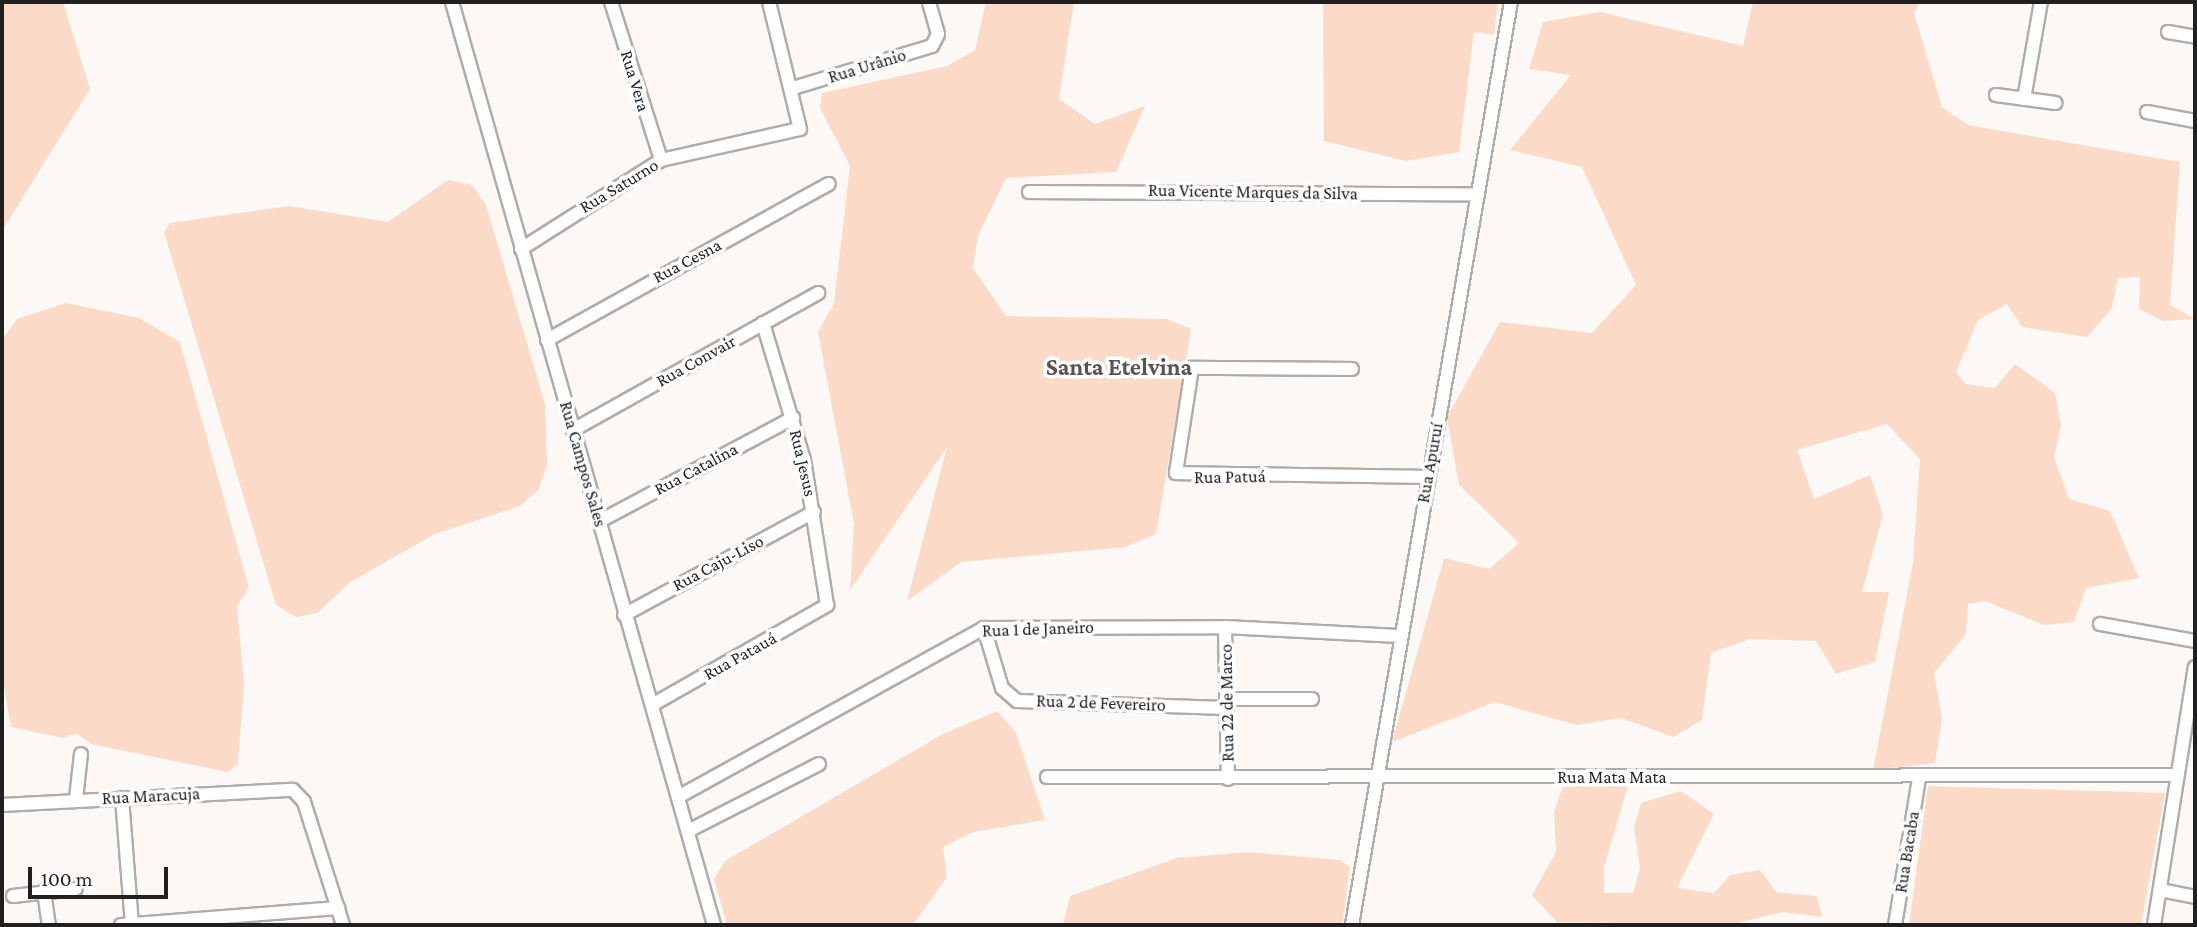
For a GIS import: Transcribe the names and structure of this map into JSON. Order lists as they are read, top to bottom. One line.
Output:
{"streets":{"street":["Rua Urânio","Rua Vera","Rua Saturno","Rua Vicente Marques da Silva","Rua Cesna","Rua Convair","Rua Jesus","Rua Apuruí","Rua Campos Sales","Rua Catalina","Rua Patuá","Rua Caju-Liso","Rua 1 de Janeiro","Rua Patauá","Rua 2 de Fevereiro","Rua 22 de Marco","Rua Mata Mata","Rua Maracuja","Rua Bacaba"]},"crossings":[["Rua Urânio","Rua Saturno"],["Rua Vera","Rua Saturno"],["Rua Saturno","Rua Campos Sales"],["Rua Vicente Marques da Silva","Rua Apuruí"],["Rua Cesna","Rua Campos Sales"],["Rua Convair","Rua Jesus"],["Rua Convair","Rua Campos Sales"],["Rua Jesus","Rua Catalina"],["Rua Jesus","Rua Caju-Liso"],["Rua Jesus","Rua Patauá"],["Rua Apuruí","Rua Patuá"],["Rua Apuruí","Rua 1 de Janeiro"],["Rua Apuruí","Rua Mata Mata"],["Rua Campos Sales","Rua Catalina"],["Rua Campos Sales","Rua Caju-Liso"],["Rua Campos Sales","Rua 1 de Janeiro"],["Rua Campos Sales","Rua Patauá"],["Rua 1 de Janeiro","Rua 2 de Fevereiro"],["Rua 1 de Janeiro","Rua 22 de Marco"],["Rua 2 de Fevereiro","Rua 22 de Marco"],["Rua 22 de Marco","Rua Mata Mata"],["Rua Mata Mata","Rua Bacaba"]],"districts":["Santa Etelvina"],"scale_bar":"100 m"}
